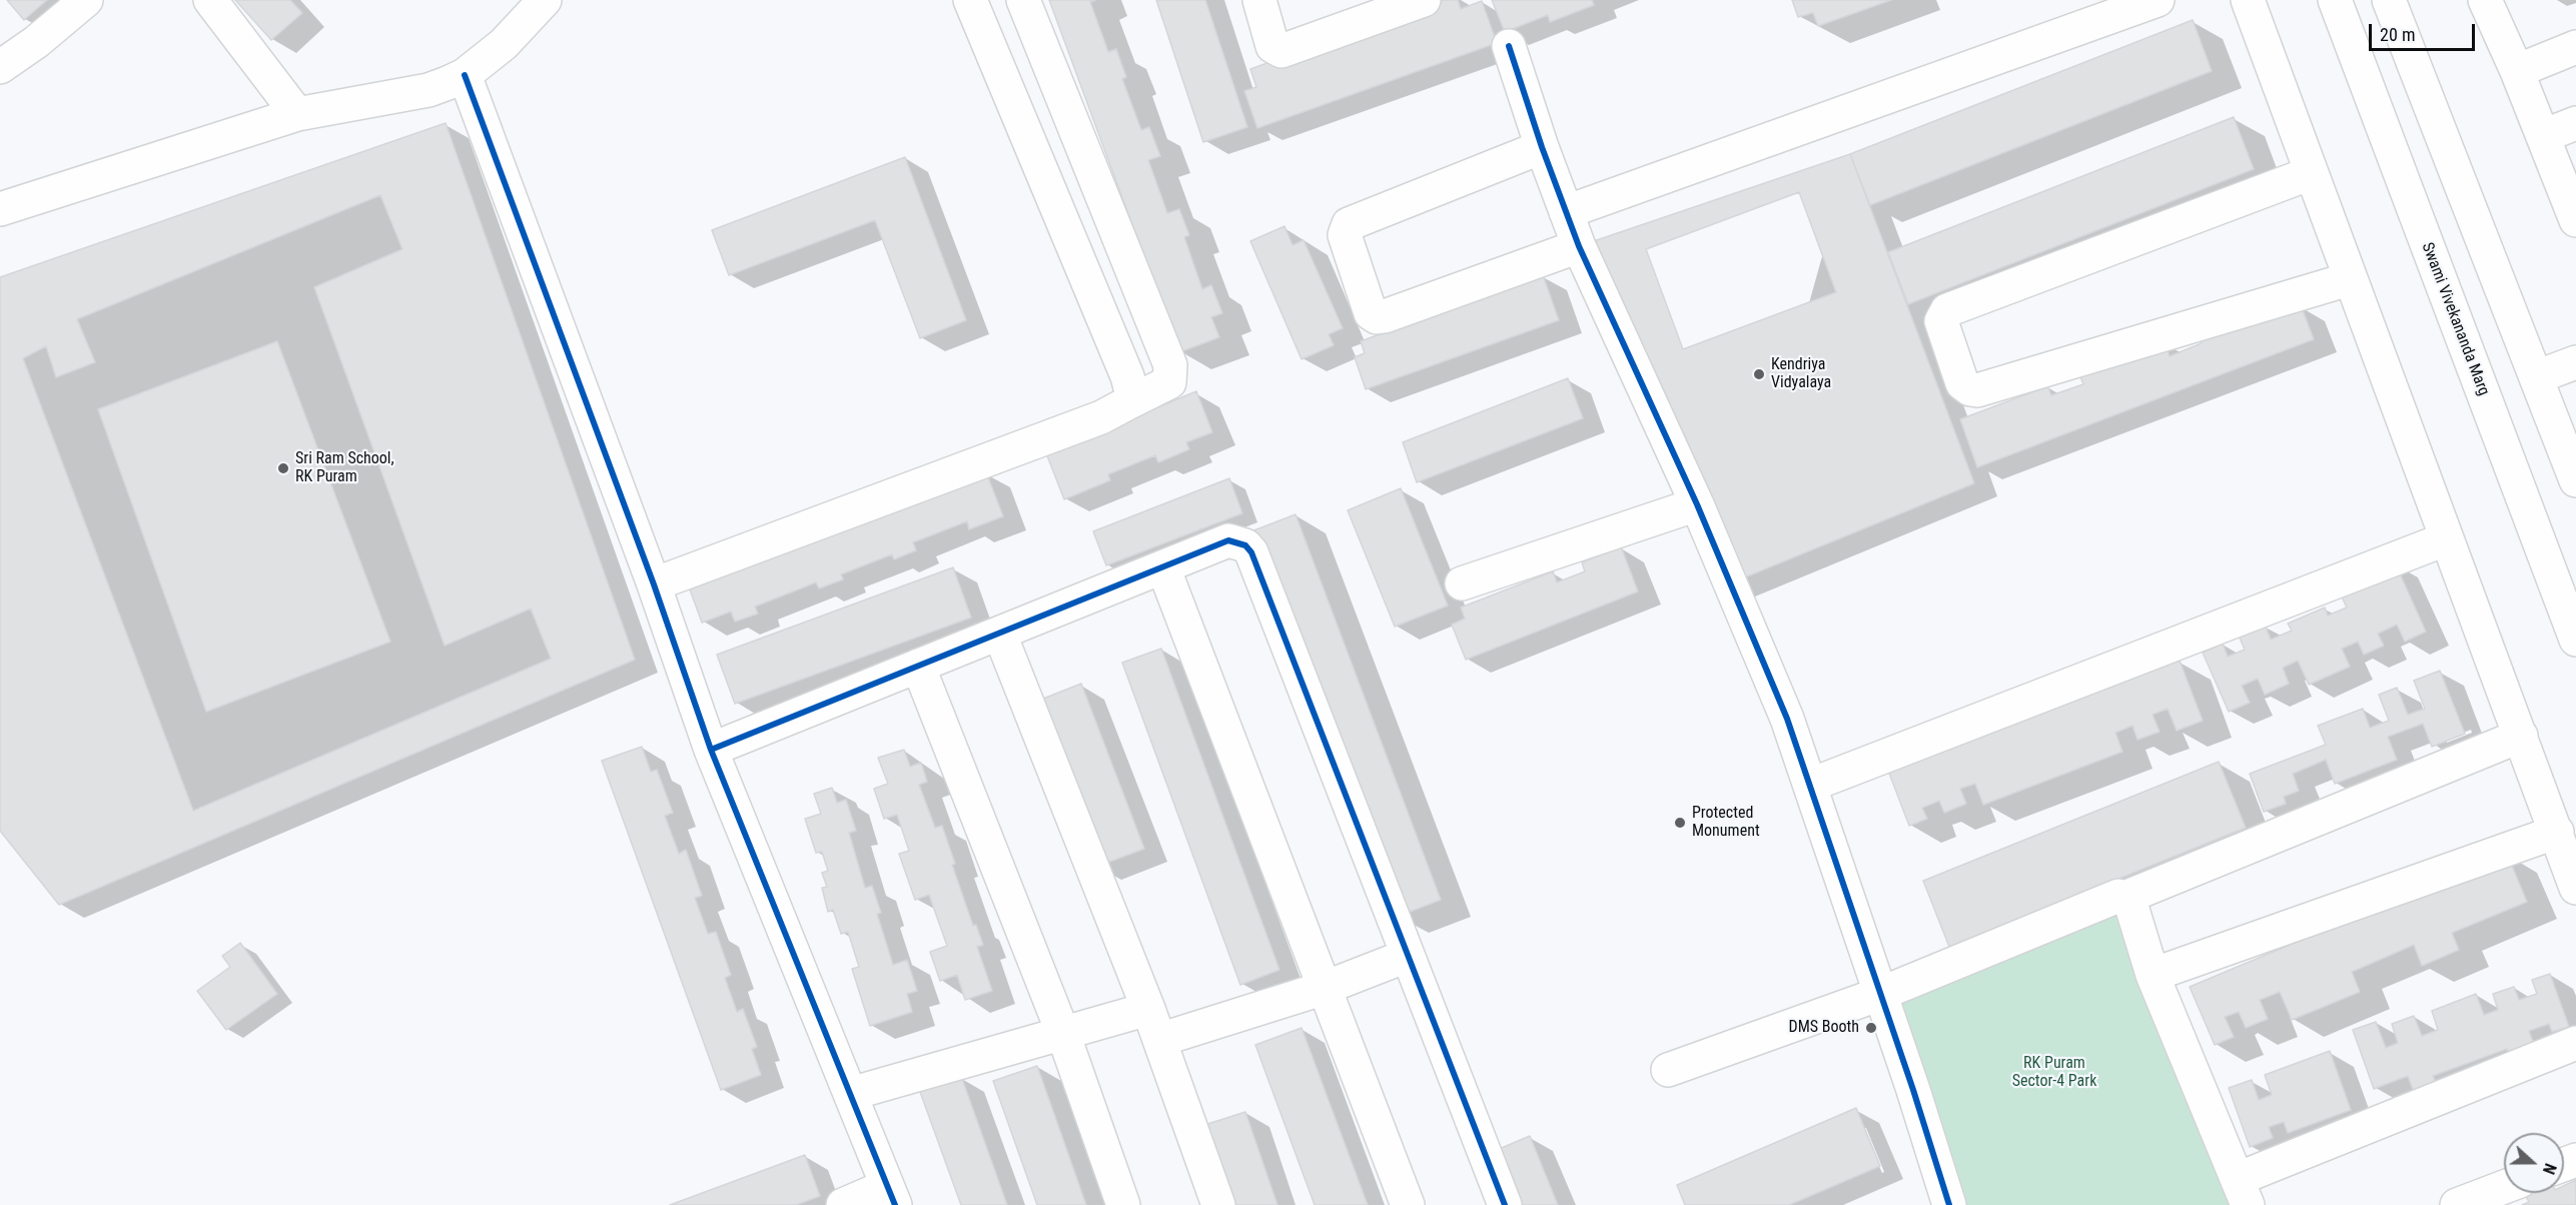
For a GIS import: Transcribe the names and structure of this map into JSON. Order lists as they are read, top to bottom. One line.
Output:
{"streets":{"street":["Swami Vivekananda Marg"]},"parks":["RK Puram Sector-4 Park"],"places":["Kendriya Vidyalaya","Sri Ram School, RK Puram","Protected Monument","DMS Booth"],"scale_bar":"20 m","north":"right"}
